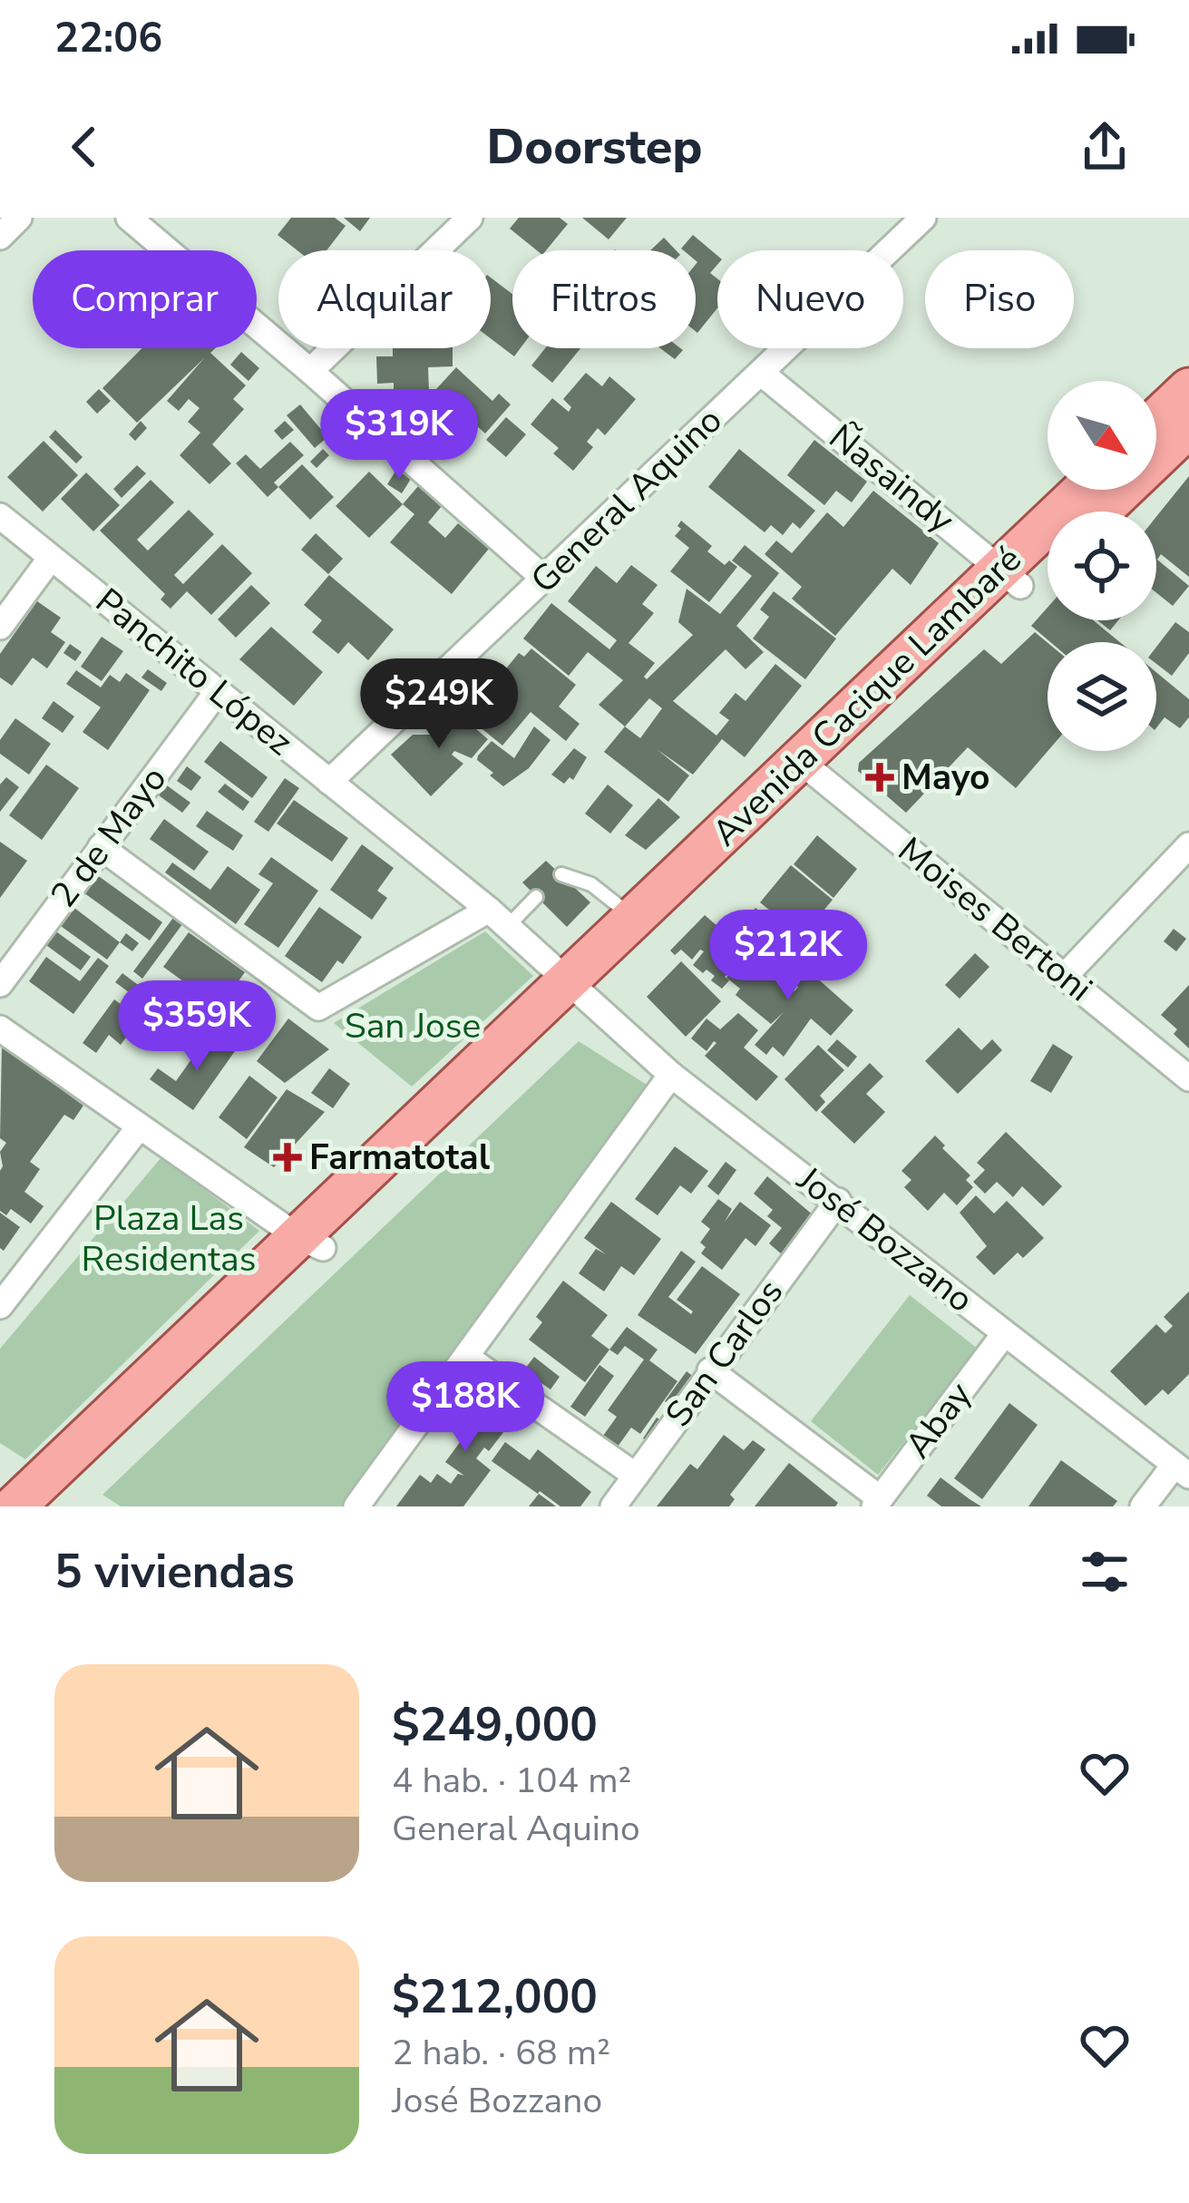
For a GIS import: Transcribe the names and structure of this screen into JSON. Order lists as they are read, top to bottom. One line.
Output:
{"streets":{"main road":["Avenida Cacique Lambaré"],"street":["Ñasaindy","General Aquino","Panchito López","2 de Mayo","Moises Bertoni","José Bozzano","San Carlos","Abay"]},"crossings":[["Ñasaindy","General Aquino"],["Ñasaindy","Avenida Cacique Lambaré"],["General Aquino","Panchito López"],["Panchito López","Avenida Cacique Lambaré"],["Panchito López","2 de Mayo"],["Panchito López","José Bozzano"],["Avenida Cacique Lambaré","Moises Bertoni"],["Avenida Cacique Lambaré","José Bozzano"],["José Bozzano","San Carlos"],["José Bozzano","Abay"]],"parks":["San Jose","Plaza Las Residentas"],"places":{"health":["Mayo","Farmatotal"]},"north":"bottom right","page":{"status":"22:06","header":"Doorstep","chip":["Comprar","Alquilar","Filtros","Nuevo","Piso"],"price":["$319K","$249K","$212K","$359K","$188K"],"heading":"5 viviendas","list":[{"name":"$249,000","note":"4 hab. · 104 m² · General Aquino"},{"name":"$212,000","note":"2 hab. · 68 m² · José Bozzano"}]}}
